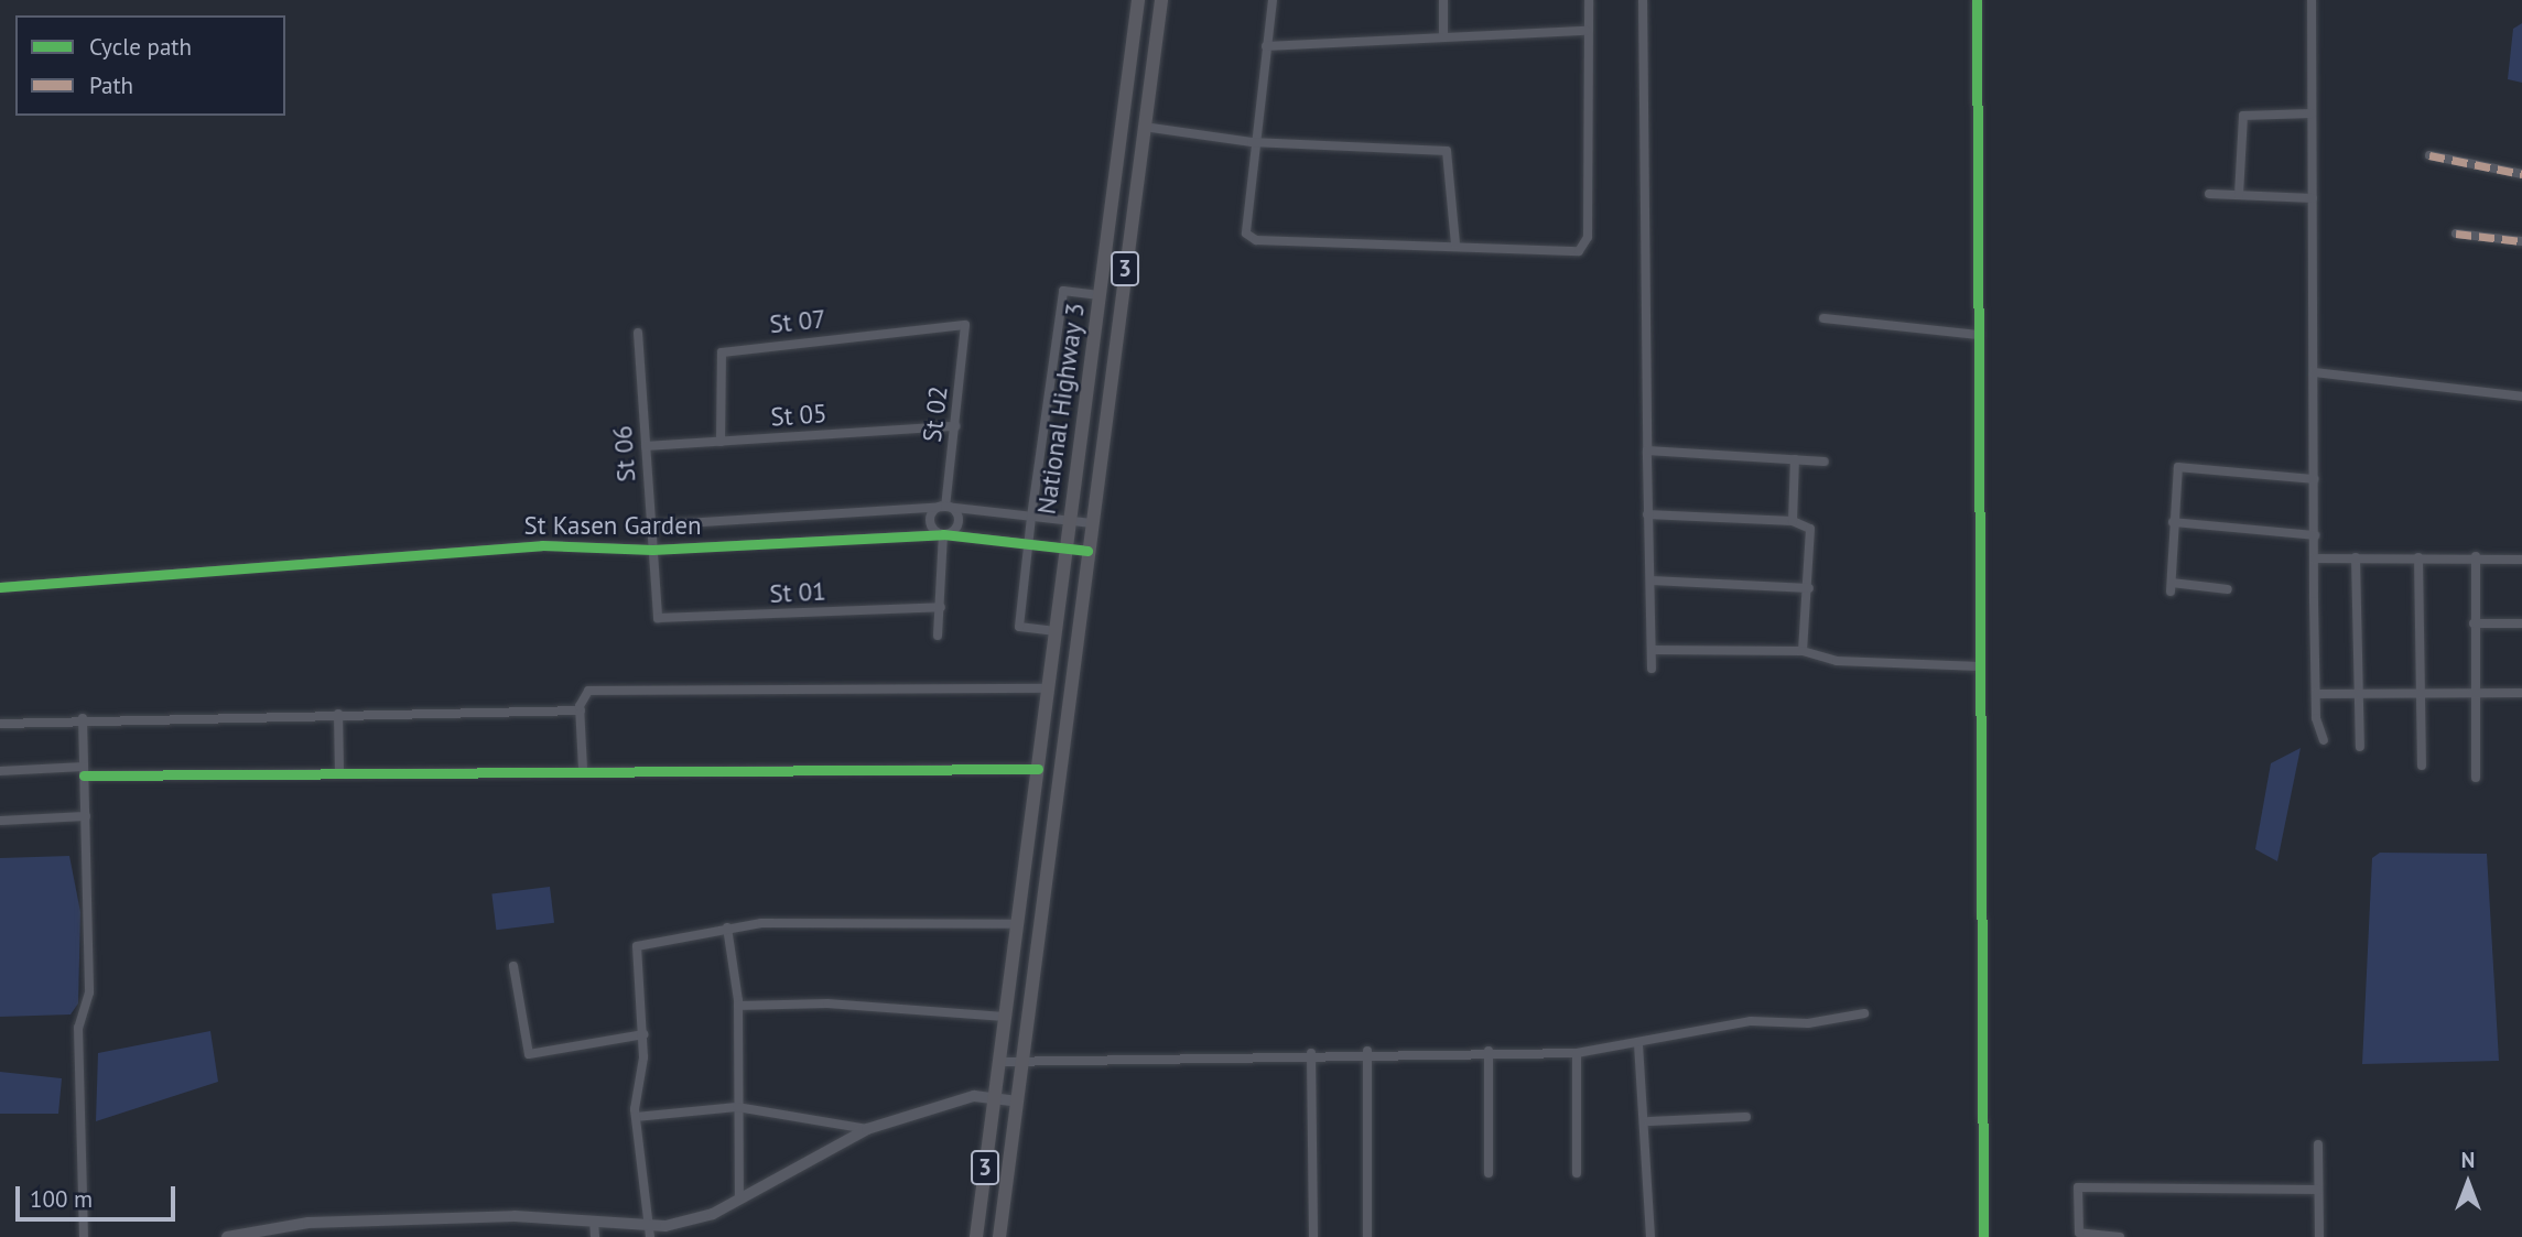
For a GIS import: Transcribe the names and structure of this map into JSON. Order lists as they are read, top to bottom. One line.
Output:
{"streets":{"highway":["3","National Highway 3"],"street":["St 07","St 02","St 05","St 06","St Kasen Garden","St 01"]},"crossings":[["St 07","St 02"],["St 07","St 05"],["National Highway 3","St Kasen Garden"],["St 02","St 05"],["St 02","St Kasen Garden"],["St 05","St 06"],["St 06","St Kasen Garden"],["St 06","St 01"]],"legend":["Cycle path","Path"],"scale_bar":"100 m","north":"top"}
